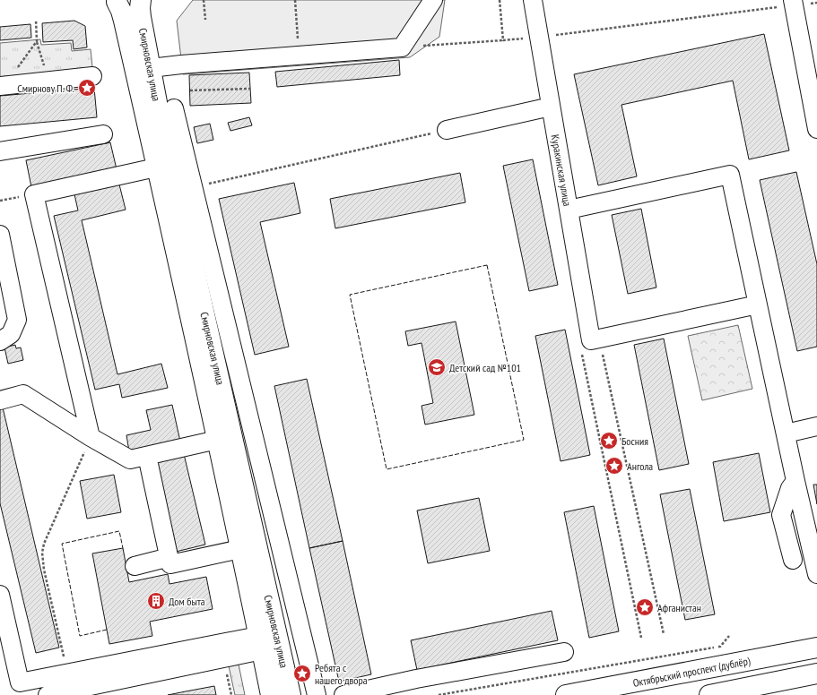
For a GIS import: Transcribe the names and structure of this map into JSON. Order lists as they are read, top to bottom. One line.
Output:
{"streets":{"main road":["Смирновская улица","Октябрьский проспект (дублёр)"],"street":["Куракинская улица"]},"places":{"place":["Смирнову П. Ф.","Босния","Ангола","Афганистан","Ребята с нашего двора"],"school or university":["Детский сад №101"],"building":["Дом быта"]}}
